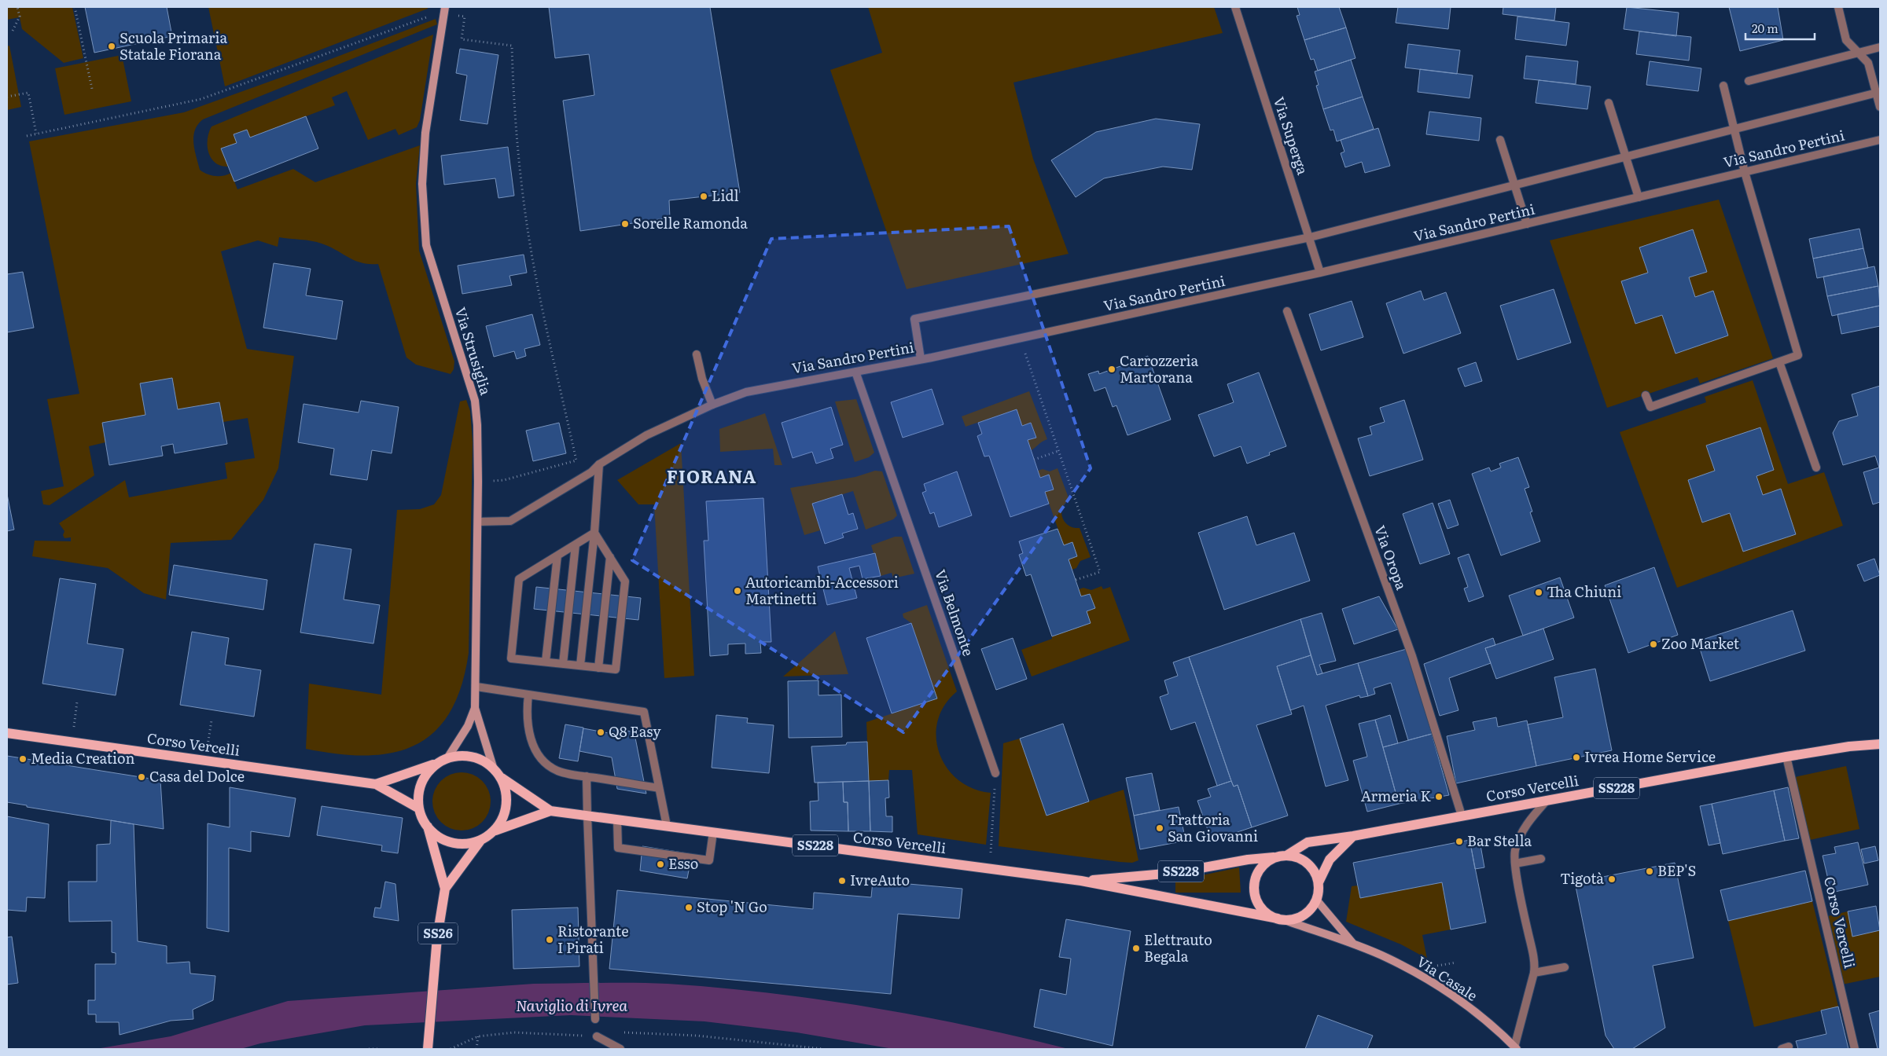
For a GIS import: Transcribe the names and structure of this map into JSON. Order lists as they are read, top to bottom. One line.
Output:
{"streets":{"main road":["Via Strusiglia","Corso Vercelli","SS228","SS26","Via Casale"],"street":["Via Superga","Via Sandro Pertini","Via Oropa","Via Belmonte"]},"crossings":[["Via Superga","Via Sandro Pertini"],["Via Sandro Pertini","Via Strusiglia"],["Via Sandro Pertini","Via Belmonte"],["Via Strusiglia","Corso Vercelli"],["Via Strusiglia","SS26"],["Via Oropa","Corso Vercelli"],["Corso Vercelli","SS26"],["Corso Vercelli","Via Casale"]],"districts":["FIORANA"],"water":["Naviglio di Ivrea"],"places":["Scuola Primaria Statale Fiorana","Lidl","Sorelle Ramonda","Carrozzeria Martorana","Autoricambi-Accessori Martinetti","Tha Chiuni","Zoo Market","Q8 Easy","Ivrea Home Service","Media Creation","Casa del Dolce","Armeria K","Trattoria San Giovanni","Bar Stella","Esso","BEP'S","Tigotà","IvreAuto","Stop 'N Go","Ristorante I Pirati","Elettrauto Begala"],"scale_bar":"20 m"}
